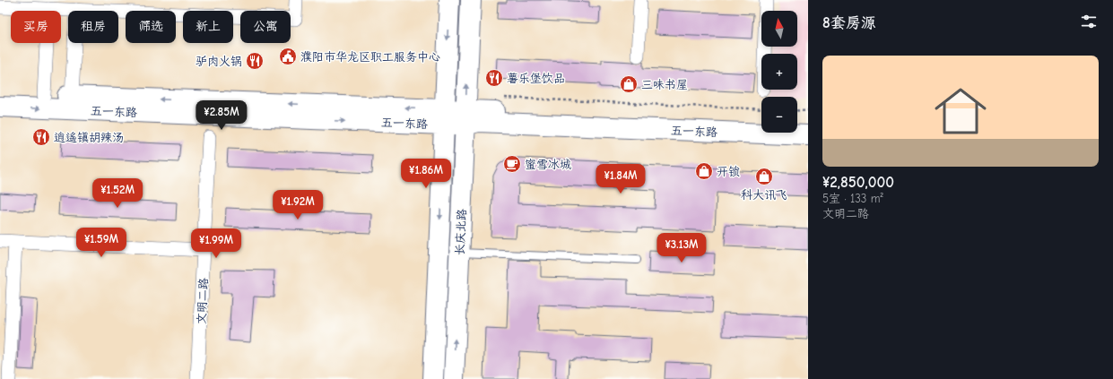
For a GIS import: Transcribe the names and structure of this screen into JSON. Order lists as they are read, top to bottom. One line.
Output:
{"streets":{"street":["五一东路","长庆北路","文明二路"]},"crossings":[["五一东路","长庆北路"]],"places":{"public building":["濮阳市华龙区职工服务中心"],"restaurant":["驴肉火锅","薯乐堡饮品","逍遥镇胡辣汤"],"shop":["三味书屋","开锁","科大讯飞"],"cafe":["蜜雪冰城"]},"north":"top","page":{"heading":"8套房源","map_buttons":["+","−"],"chip":["买房","租房","筛选","新上","公寓"],"list":[{"name":"¥2,850,000","note":"5室 · 133 m² · 文明二路"}],"price":["¥2.85M","¥1.86M","¥1.84M","¥1.52M","¥1.92M","¥1.59M","¥1.99M","¥3.13M"]}}
